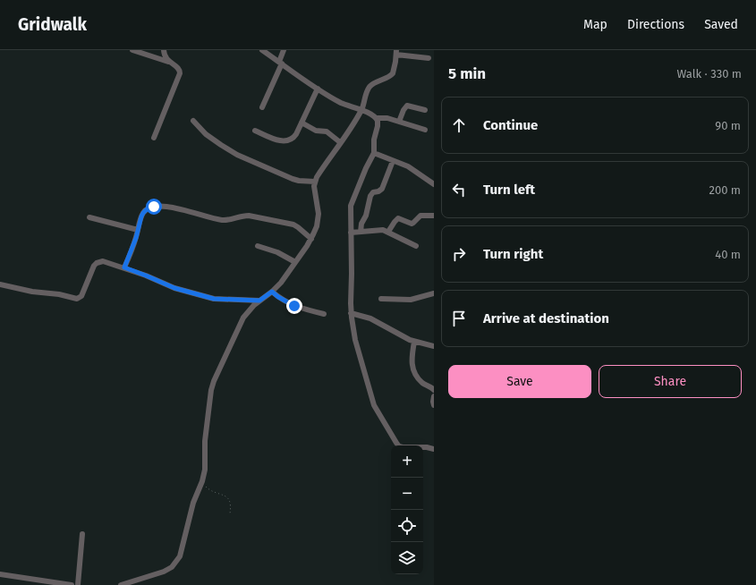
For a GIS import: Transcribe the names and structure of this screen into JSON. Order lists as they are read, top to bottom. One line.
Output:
{"page":{"header":"Gridwalk","nav":["Map","Directions","Saved"],"heading":["5 min","Walk · 330 m"],"list":[["Continue","90 m"],["Turn left","200 m"],["Turn right","40 m"],"Arrive at destination"],"buttons":["Save","Share"],"map_buttons":["+","−"]}}
